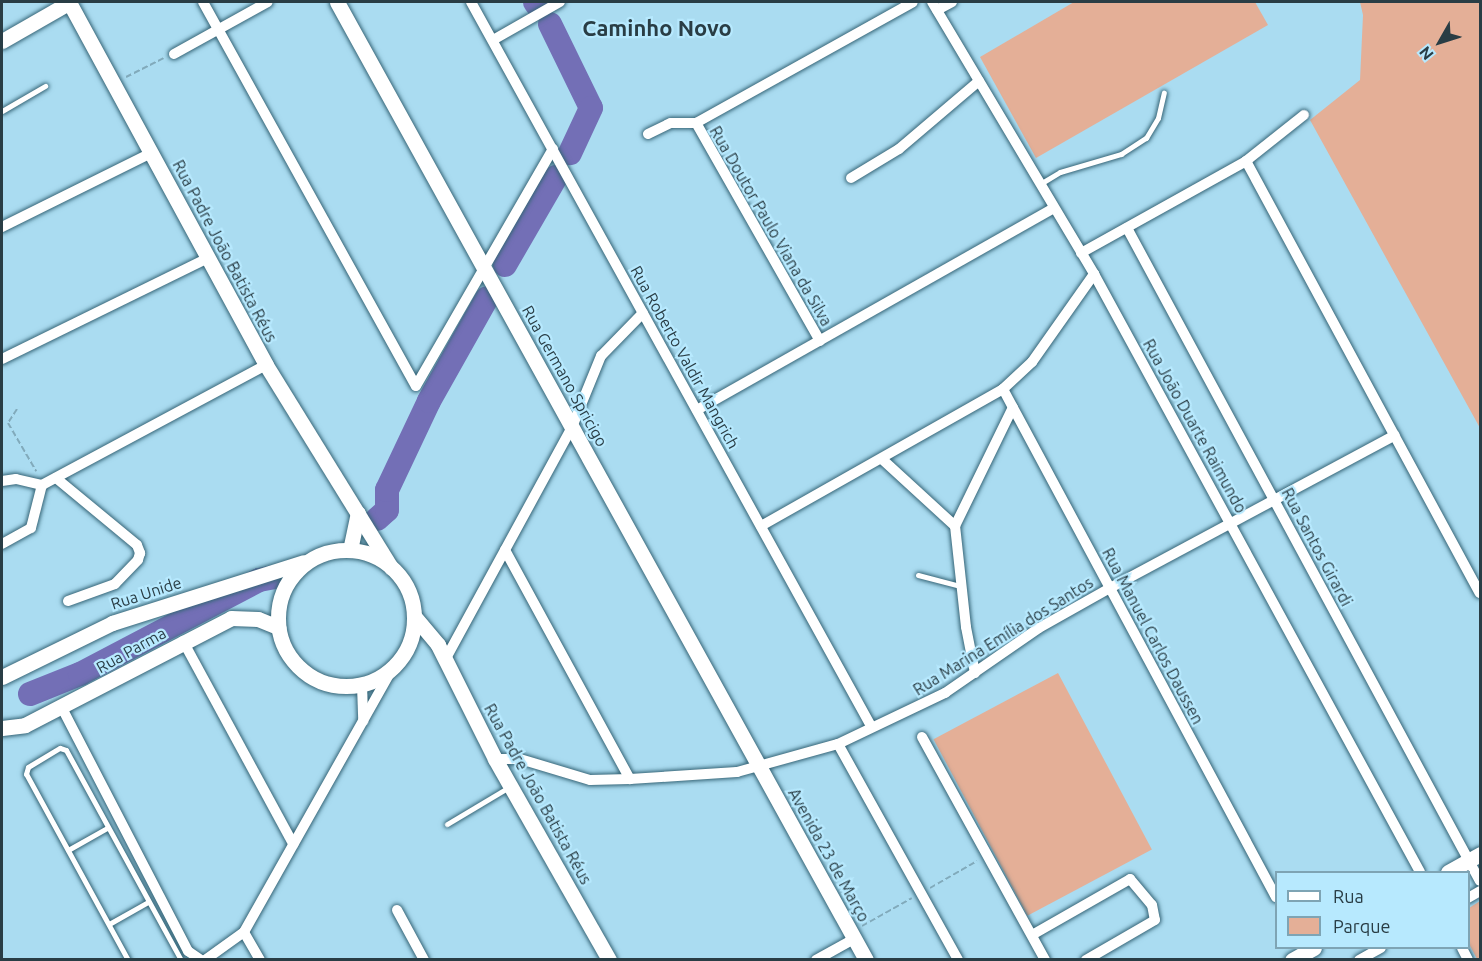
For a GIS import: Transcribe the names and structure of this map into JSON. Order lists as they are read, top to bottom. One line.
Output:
{"streets":{"main road":["Rua Padre João Batista Réus","Rua Germano Spricigo","Rua Unide","Rua Parma","Avenida 23 de Março"],"street":["Rua Doutor Paulo Viana da Silva","Rua Roberto Valdir Mangrich","Rua João Duarte Raimundo","Rua Santos Girardi","Rua Marina Emília dos Santos","Rua Manuel Carlos Daussen"]},"crossings":[["Rua Padre João Batista Réus","Rua Unide"],["Rua Padre João Batista Réus","Rua Marina Emília dos Santos"],["Rua Padre João Batista Réus","Rua Parma"],["Rua Roberto Valdir Mangrich","Rua Marina Emília dos Santos"],["Rua Germano Spricigo","Rua Marina Emília dos Santos"],["Rua Germano Spricigo","Avenida 23 de Março"],["Rua João Duarte Raimundo","Rua Marina Emília dos Santos"],["Rua Santos Girardi","Rua Marina Emília dos Santos"],["Rua Unide","Rua Parma"],["Rua Marina Emília dos Santos","Rua Manuel Carlos Daussen"],["Rua Marina Emília dos Santos","Avenida 23 de Março"]],"districts":["Caminho Novo"],"legend":["Rua","Parque"],"north":"bottom left"}
